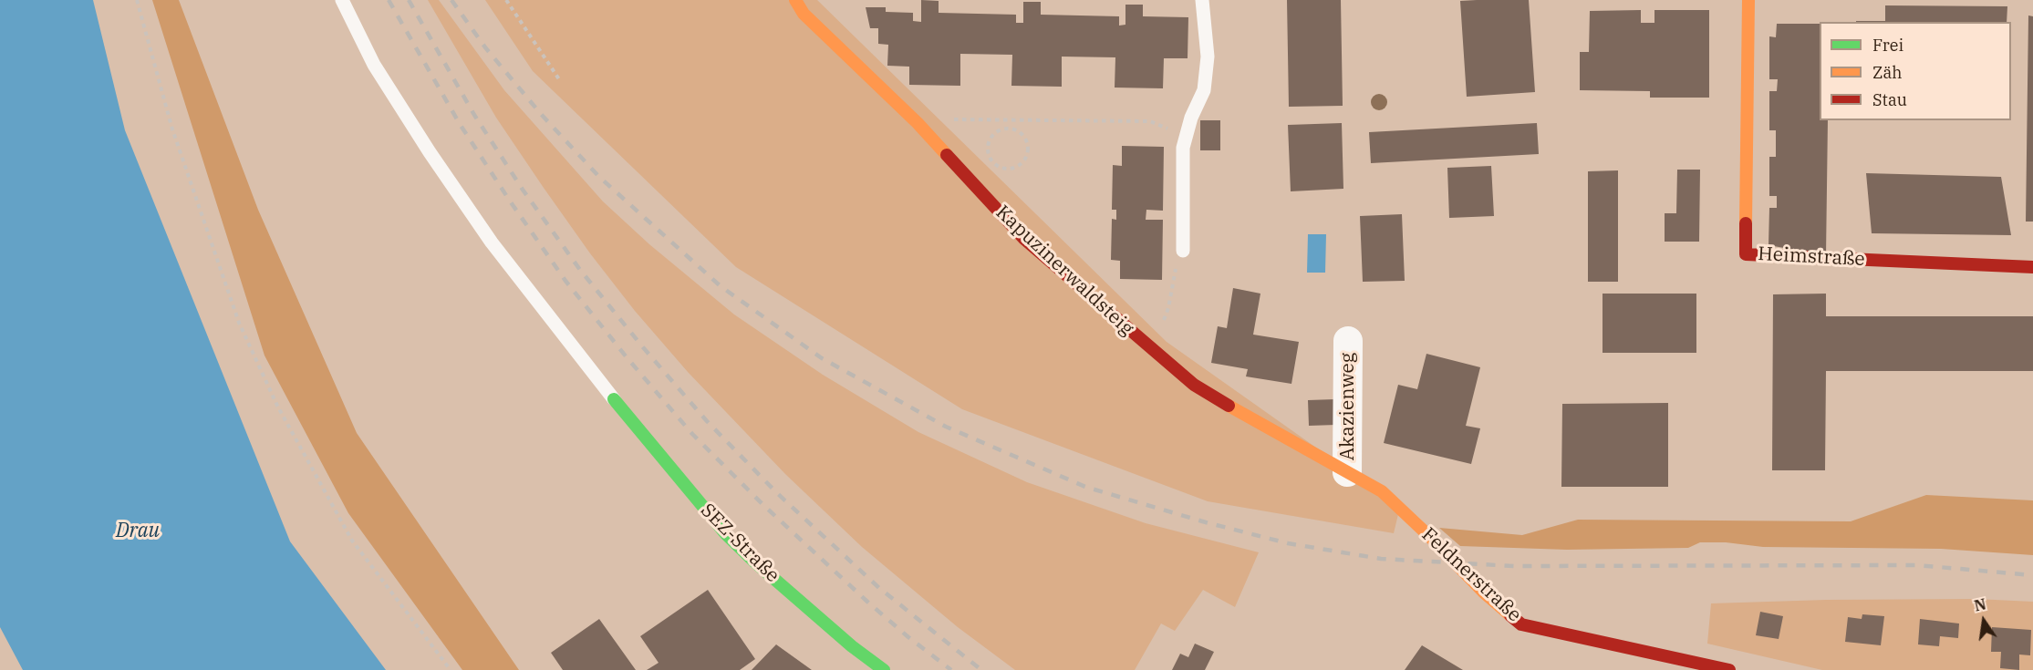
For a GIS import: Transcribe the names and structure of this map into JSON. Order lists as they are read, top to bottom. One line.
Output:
{"streets":{"street":["Heimstraße","Kapuzinerwaldsteig","Akazienweg","SEZ-Straße","Feldnerstraße"]},"crossings":[["Kapuzinerwaldsteig","Akazienweg"],["Kapuzinerwaldsteig","Feldnerstraße"],["Akazienweg","Feldnerstraße"]],"water":["Drau"],"legend":["Frei","Zäh","Stau"],"north":"top"}
